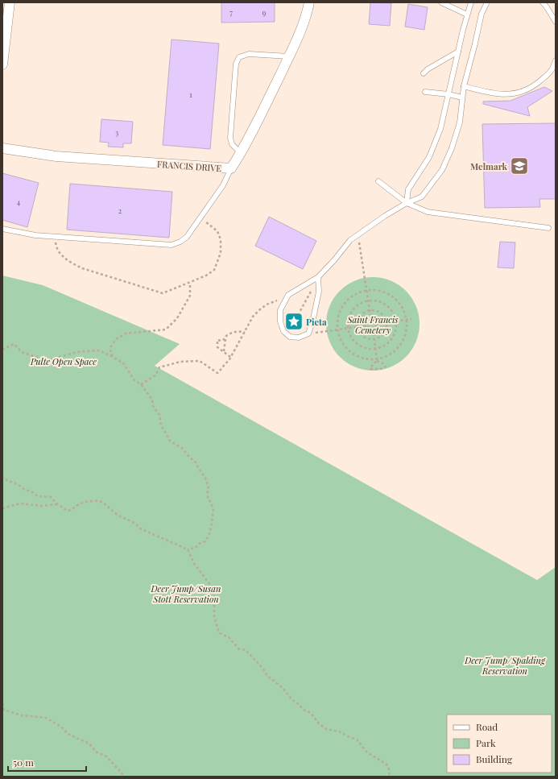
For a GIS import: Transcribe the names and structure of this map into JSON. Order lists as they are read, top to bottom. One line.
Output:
{"streets":{"street":["FRANCIS DRIVE"]},"parks":["Saint Francis Cemetery","Pulte Open Space","Deer Jump/Susan Stott Reservation","Deer Jump/Spalding Reservation"],"places":{"school or university":["Melmark"],"place":["Pieta"]},"house_numbers":["7","9","1","3","4","2"],"legend":["Road","Park","Building"],"scale_bar":"50 m"}
